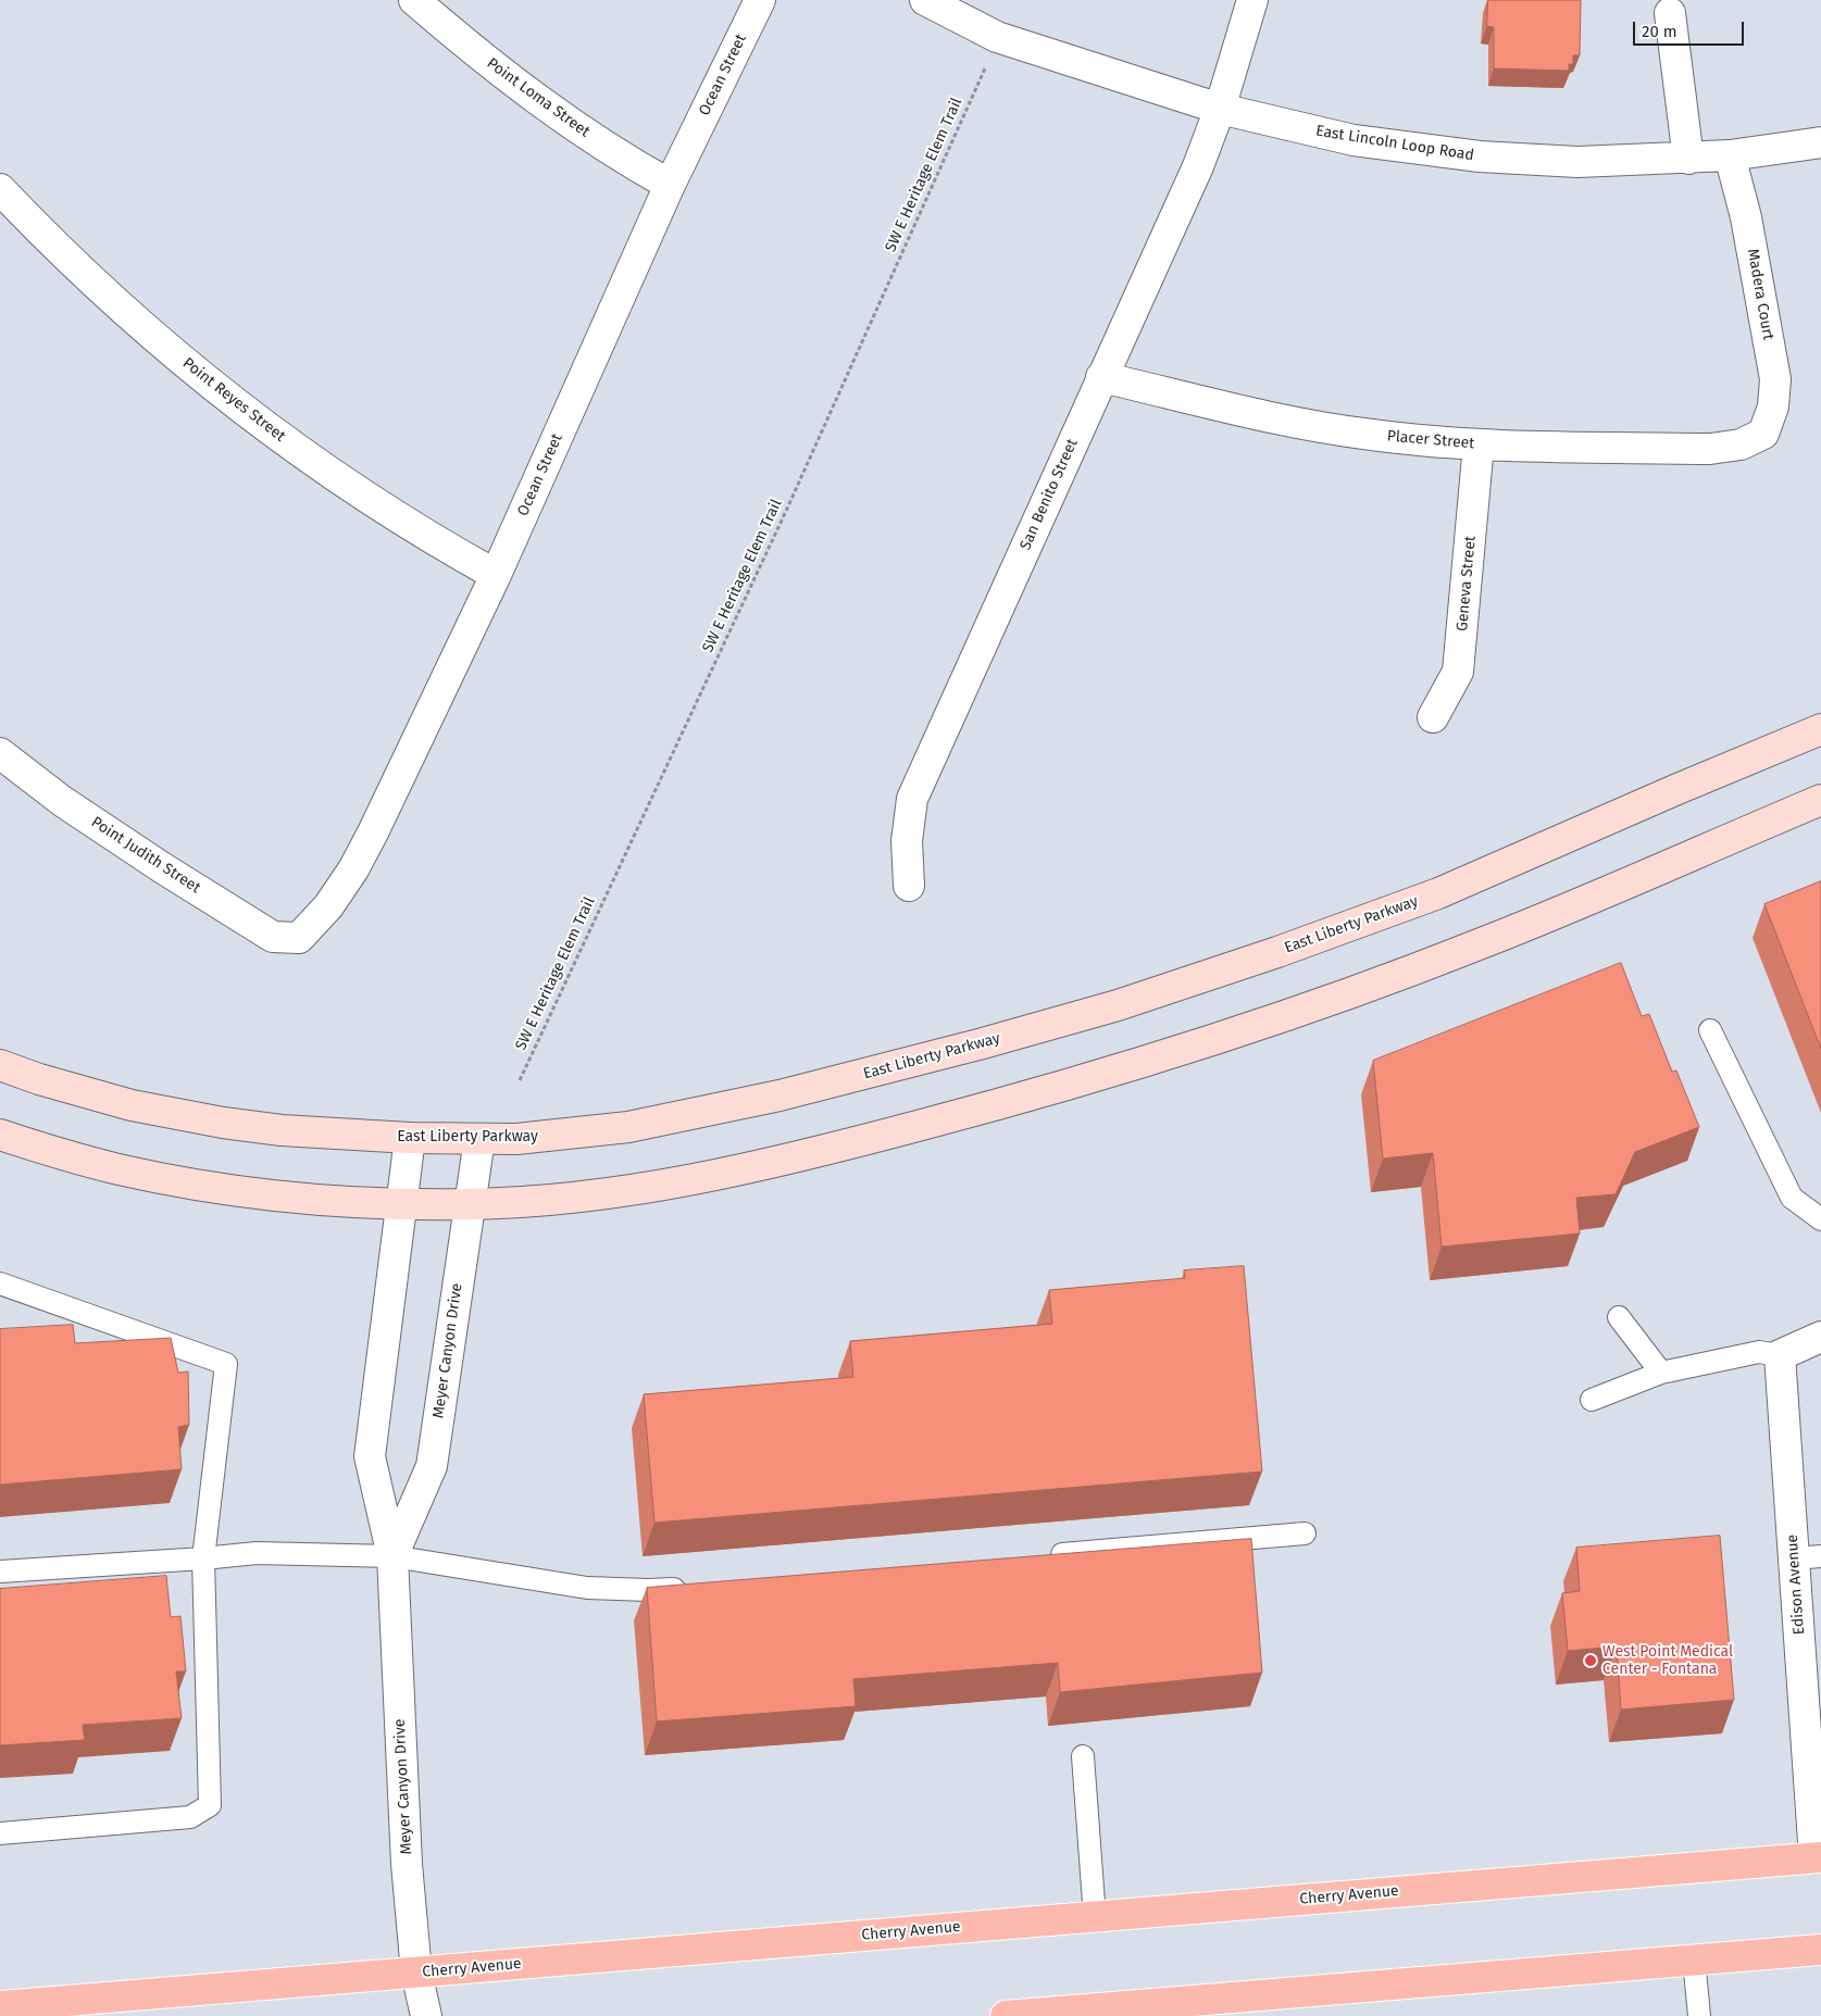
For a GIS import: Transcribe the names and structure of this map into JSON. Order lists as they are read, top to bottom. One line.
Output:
{"streets":{"main road":["Cherry Avenue"],"street":["Ocean Street","Point Loma Street","East Lincoln Loop Road","Madera Court","Point Reyes Street","Placer Street","San Benito Street","Geneva Street","Point Judith Street","East Liberty Parkway","Meyer Canyon Drive","Edison Avenue"],"path":["SW E Heritage Elem Trail"]},"crossings":[["Ocean Street","Point Loma Street"],["Ocean Street","Point Reyes Street"],["Ocean Street","Point Judith Street"],["East Lincoln Loop Road","Madera Court"],["East Lincoln Loop Road","San Benito Street"],["Madera Court","Placer Street"],["Placer Street","San Benito Street"],["Placer Street","Geneva Street"],["East Liberty Parkway","Meyer Canyon Drive"],["Meyer Canyon Drive","Cherry Avenue"],["Edison Avenue","Cherry Avenue"]],"places":["West Point Medical Center - Fontana"],"scale_bar":"20 m"}
